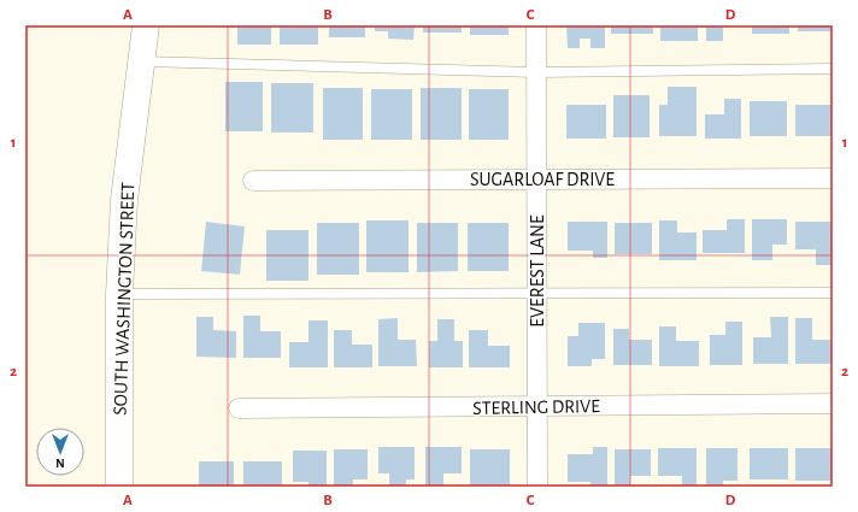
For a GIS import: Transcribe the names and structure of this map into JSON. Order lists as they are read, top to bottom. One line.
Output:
{"streets":{"main road":["SOUTH WASHINGTON STREET"],"street":["SUGARLOAF DRIVE","EVEREST LANE","STERLING DRIVE"]},"crossings":[["SUGARLOAF DRIVE","EVEREST LANE"],["EVEREST LANE","STERLING DRIVE"]],"north":"bottom","grid":{"columns":["A","B","C","D"],"rows":["1","2"]}}
